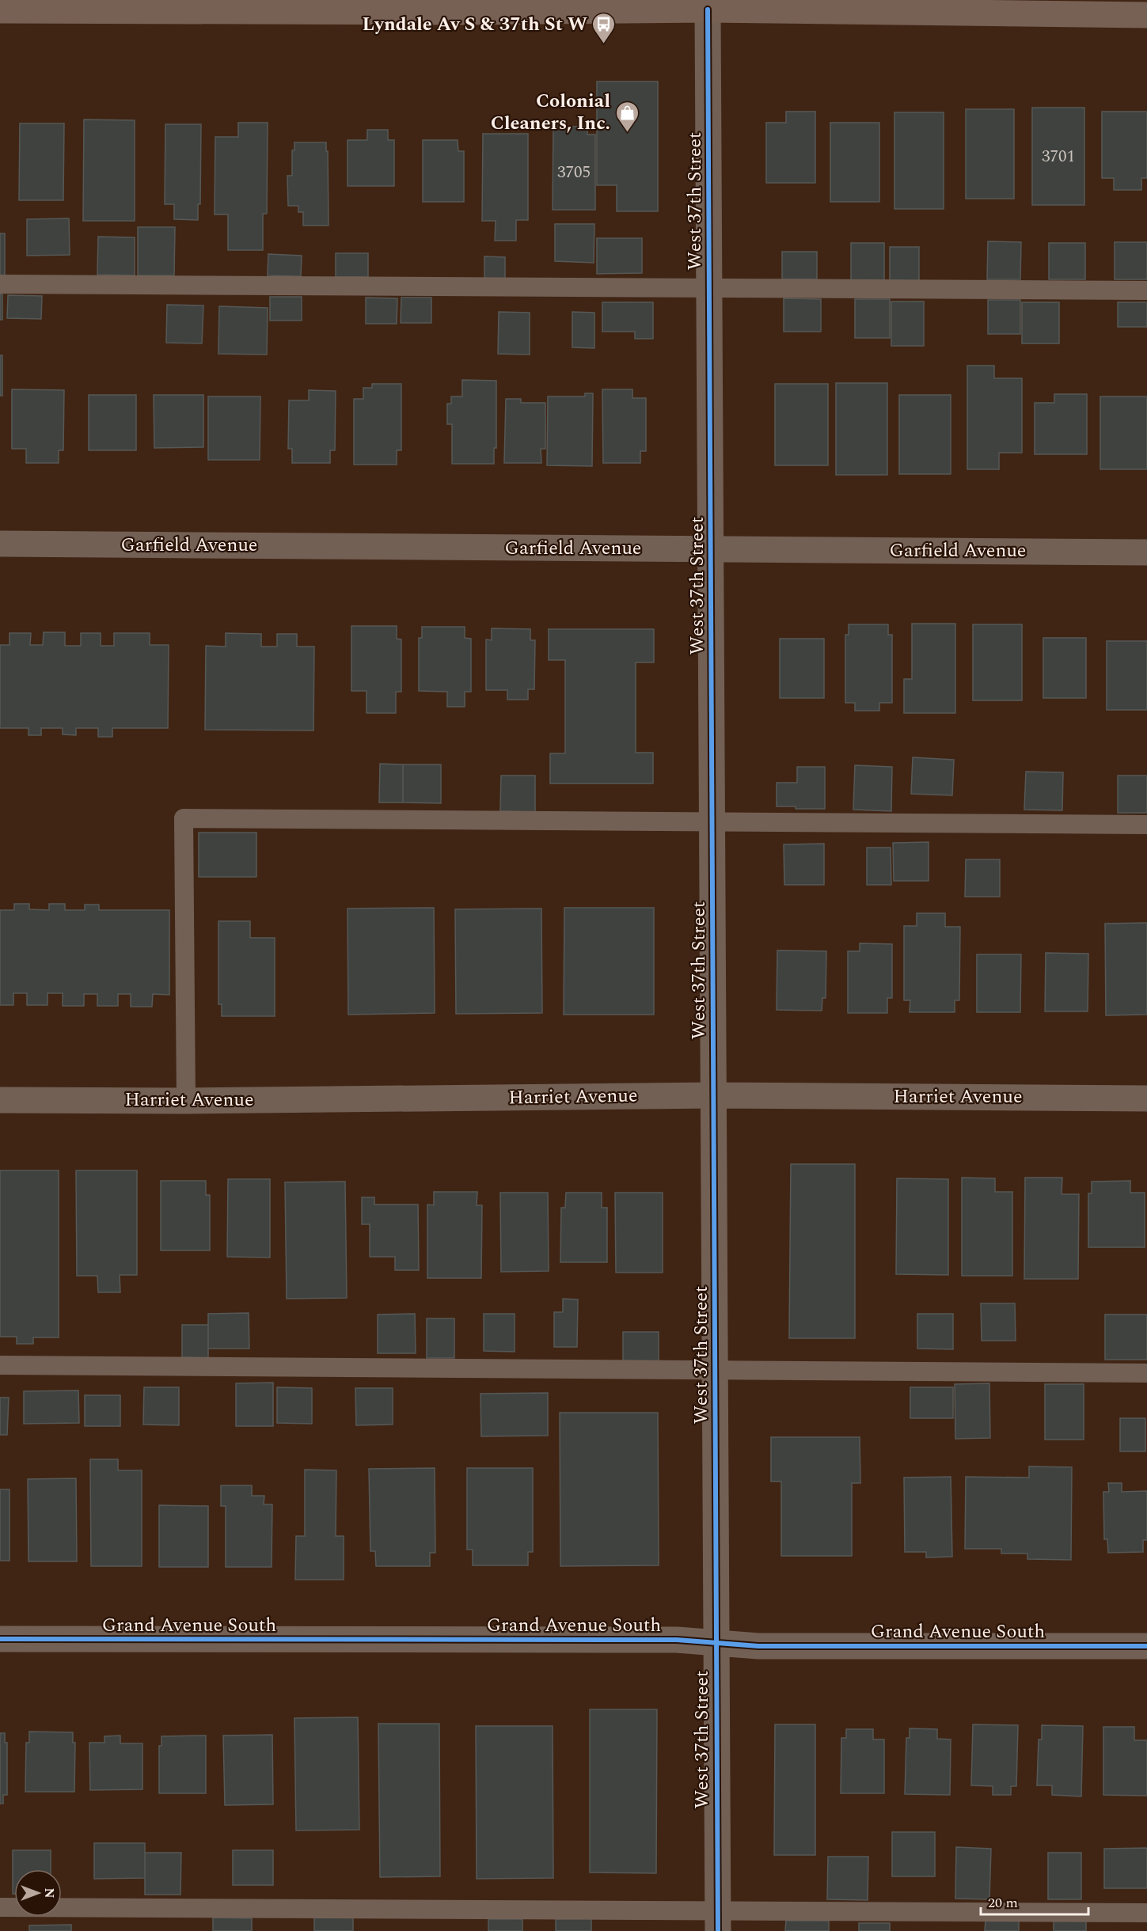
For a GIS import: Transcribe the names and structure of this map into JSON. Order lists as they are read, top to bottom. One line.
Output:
{"streets":{"street":["West 37th Street","Garfield Avenue","Harriet Avenue","Grand Avenue South"]},"crossings":[["West 37th Street","Garfield Avenue"],["West 37th Street","Harriet Avenue"],["West 37th Street","Grand Avenue South"]],"places":{"bus stop":["Lyndale Av S & 37th St W"],"shop":["Colonial Cleaners, Inc."]},"house_numbers":["3701","3705"],"scale_bar":"20 m","north":"right"}
